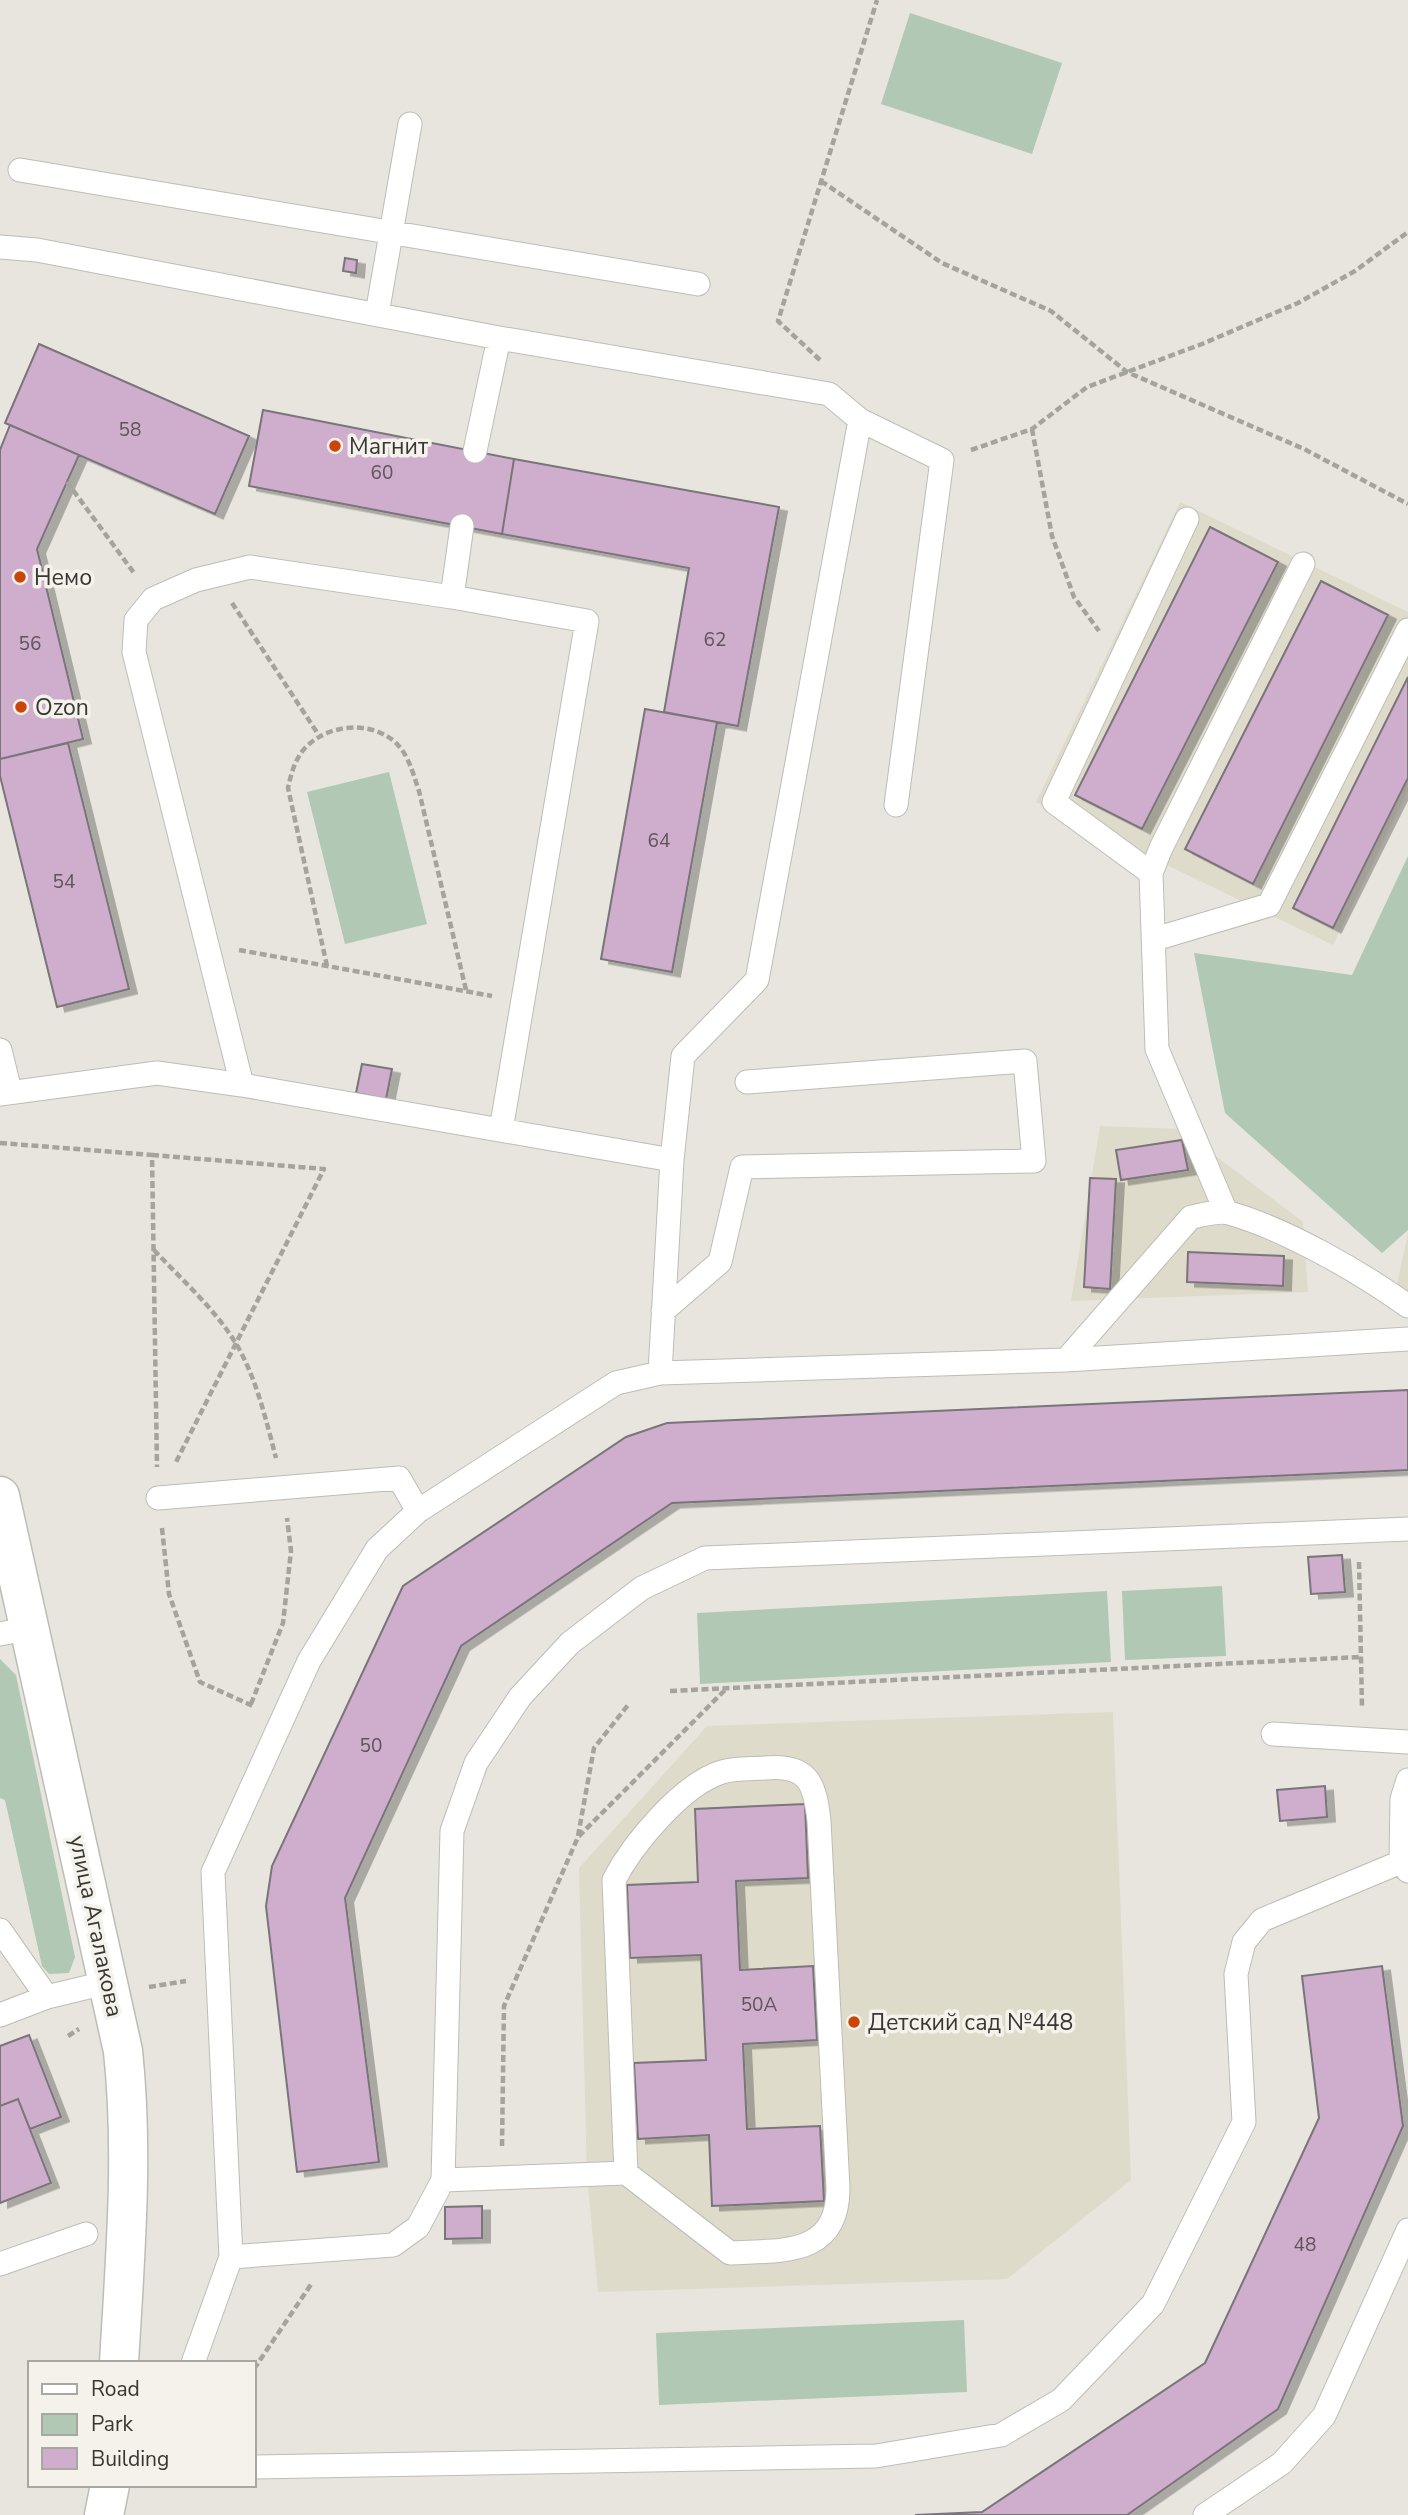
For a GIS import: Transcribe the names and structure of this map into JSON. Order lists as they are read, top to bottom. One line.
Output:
{"streets":{"street":["улица Агалакова"]},"places":["Магнит","Немо","Ozon","Детский сад №448"],"house_numbers":["58","60","62","56","64","54","50","50А","48"],"legend":["Road","Park","Building"]}
